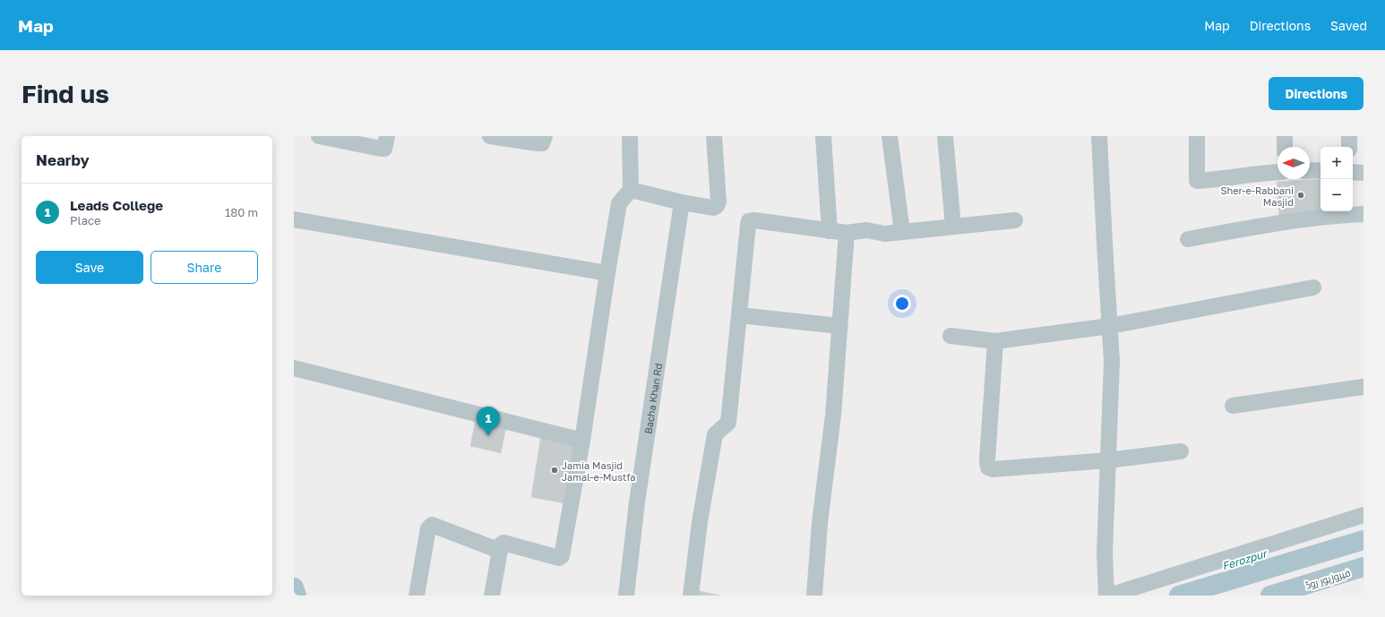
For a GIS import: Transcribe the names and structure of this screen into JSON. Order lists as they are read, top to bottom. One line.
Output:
{"streets":{"main road":["فیروزپور روڈ"],"street":["Bacha Khan Rd"]},"water":["Ferozpur"],"places":["Sher-e-Rabbani Masjid","Jamia Masjid Jamal-e-Mustfa"],"north":"left","page":{"header":"Map","nav":["Map","Directions","Saved"],"buttons":["Directions",["Save","Share"]],"title":"Find us","heading":"Nearby","map_buttons":["+","−"],"list":[{"mark":"1","name":"Leads College","note":"Place","value":"180 m"}],"pins":"1"}}
